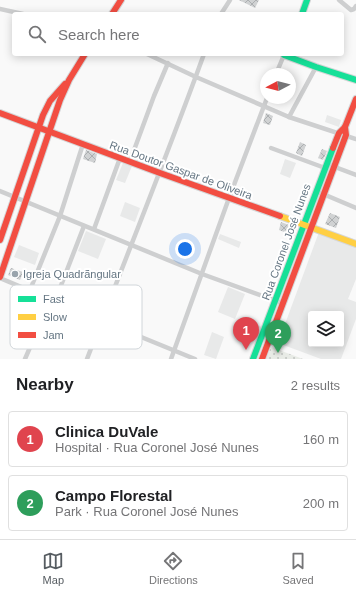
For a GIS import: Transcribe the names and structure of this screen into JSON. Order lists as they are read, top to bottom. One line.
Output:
{"streets":{"street":["Rua Doutor Gaspar de Oliveira","Rua Coronel José Nunes"]},"crossings":[["Rua Doutor Gaspar de Oliveira","Rua Coronel José Nunes"]],"places":["Igreja Quadrãngular"],"legend":["Fast","Slow","Jam"],"north":"left","page":{"search":"Search here","pins":["1","2"],"heading":["Nearby","2 results"],"list":[{"mark":"1","name":"Clinica DuVale","note":"Hospital · Rua Coronel José Nunes","value":"160 m"},{"mark":"2","name":"Campo Florestal","note":"Park · Rua Coronel José Nunes","value":"200 m"}],"nav":["Map","Directions","Saved"]}}
